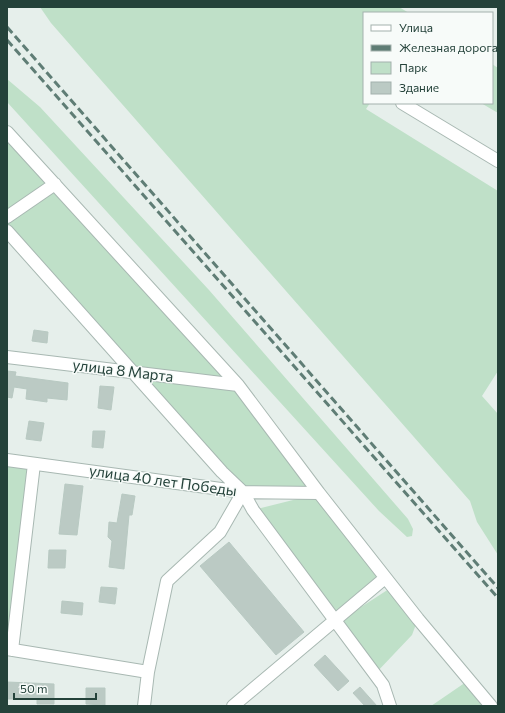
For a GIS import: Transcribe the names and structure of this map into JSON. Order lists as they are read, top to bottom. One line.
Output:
{"streets":{"street":["улица 8 Марта","улица 40 лет Победы"]},"legend":["Улица","Железная дорога","Парк","Здание"],"scale_bar":"50 m"}
